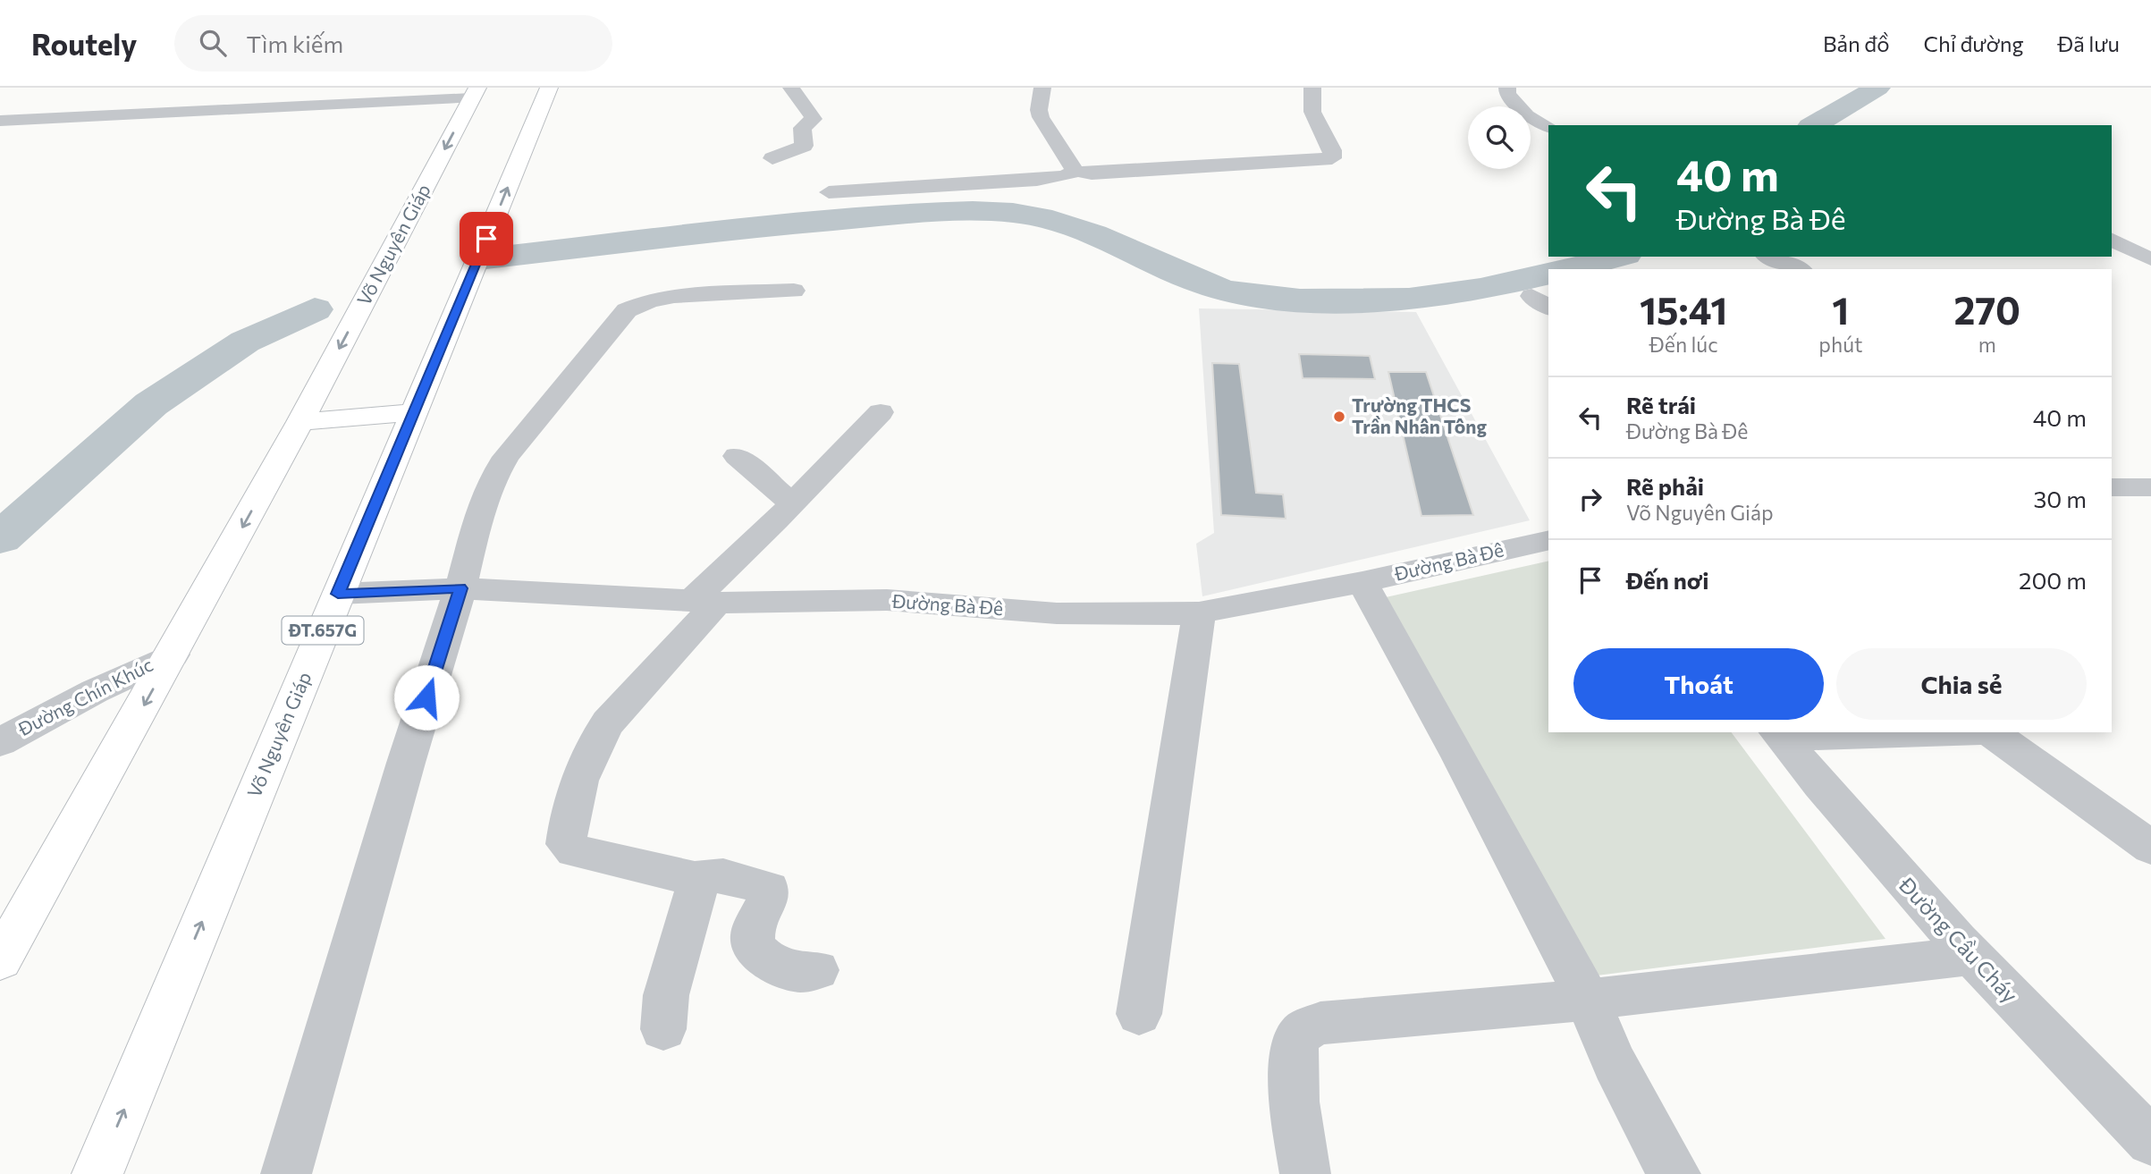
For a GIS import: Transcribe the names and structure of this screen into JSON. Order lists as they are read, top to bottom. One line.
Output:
{"streets":{"main road":["Võ Nguyên Giáp","ĐT.657G"],"street":["Đường Bà Đê","Đường Chín Khúc","Đường Cầu Cháy"]},"crossings":[["Võ Nguyên Giáp","Đường Bà Đê"],["Võ Nguyên Giáp","Đường Chín Khúc"]],"places":["Trường THCS Trần Nhân Tông"],"page":{"header":"Routely","search":"Tìm kiếm","nav":["Bản đồ","Chỉ đường","Đã lưu"],"turn":["40 m","Đường Bà Đê"],"eta":["15:41","Đến lúc","1","phút","270","m"],"list":[{"name":"Rẽ trái","note":"Đường Bà Đê","value":"40 m"},{"name":"Rẽ phải","note":"Võ Nguyên Giáp","value":"30 m"},{"name":"Đến nơi","value":"200 m"}],"buttons":["Thoát","Chia sẻ"]}}
